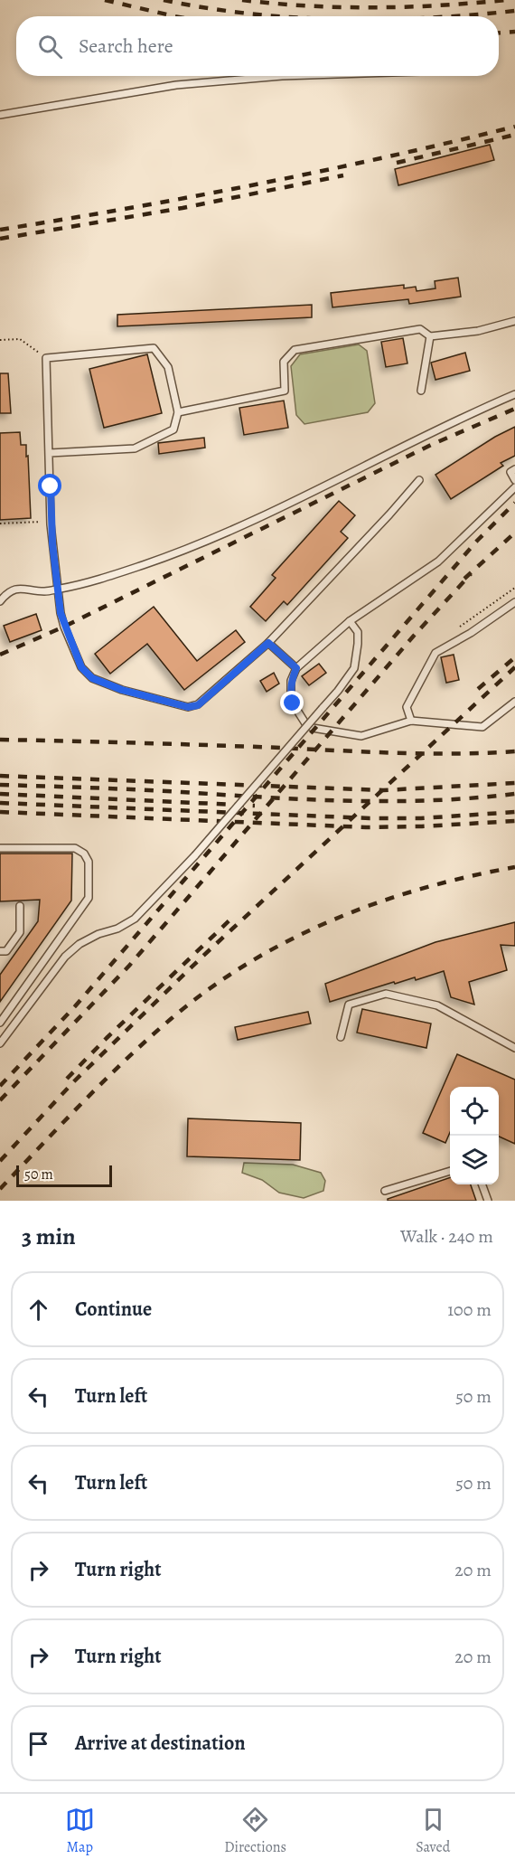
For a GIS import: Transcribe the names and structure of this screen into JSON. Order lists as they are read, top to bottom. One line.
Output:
{"scale_bar":"50 m","page":{"search":"Search here","scale":"50 m","heading":["3 min","Walk · 240 m"],"list":[["Continue","100 m"],["Turn left","50 m"],["Turn left","50 m"],["Turn right","20 m"],["Turn right","20 m"],"Arrive at destination"],"nav":["Map","Directions","Saved"]}}
